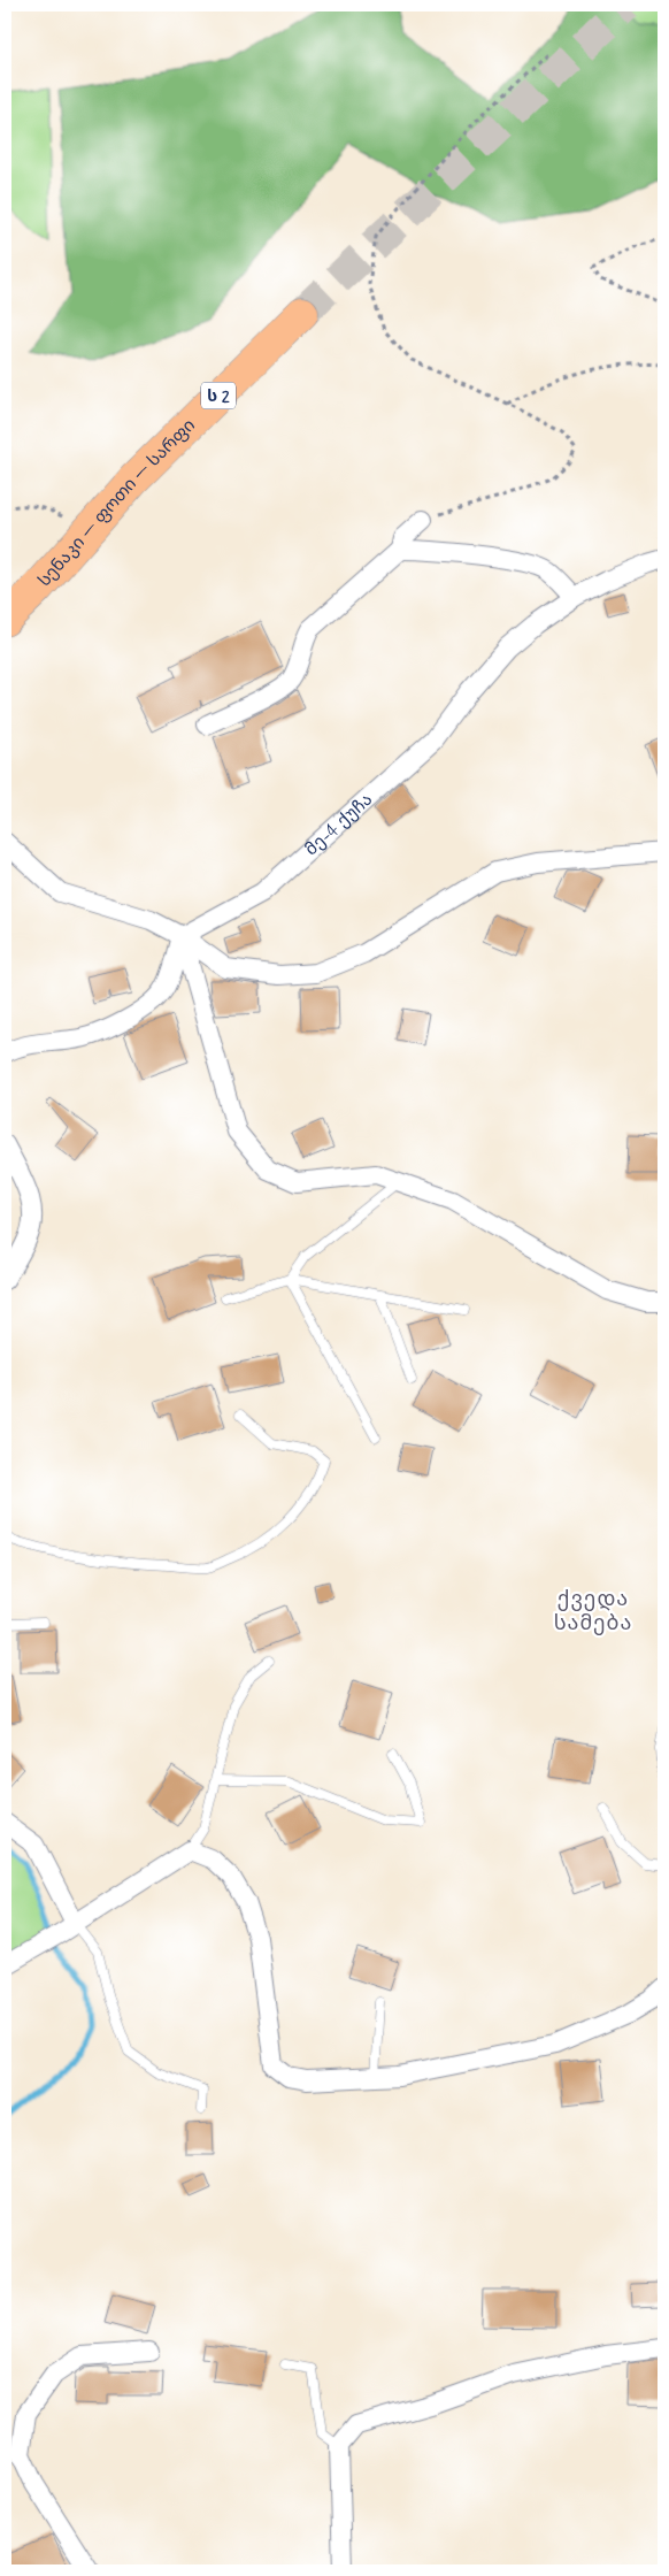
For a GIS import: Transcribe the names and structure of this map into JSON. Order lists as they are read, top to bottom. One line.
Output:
{"streets":{"highway":["ს 2","სენაკი — ფოთი — სარფი"],"street":["მე-4 ქუჩა"]},"districts":["ქვედა სამება"]}
